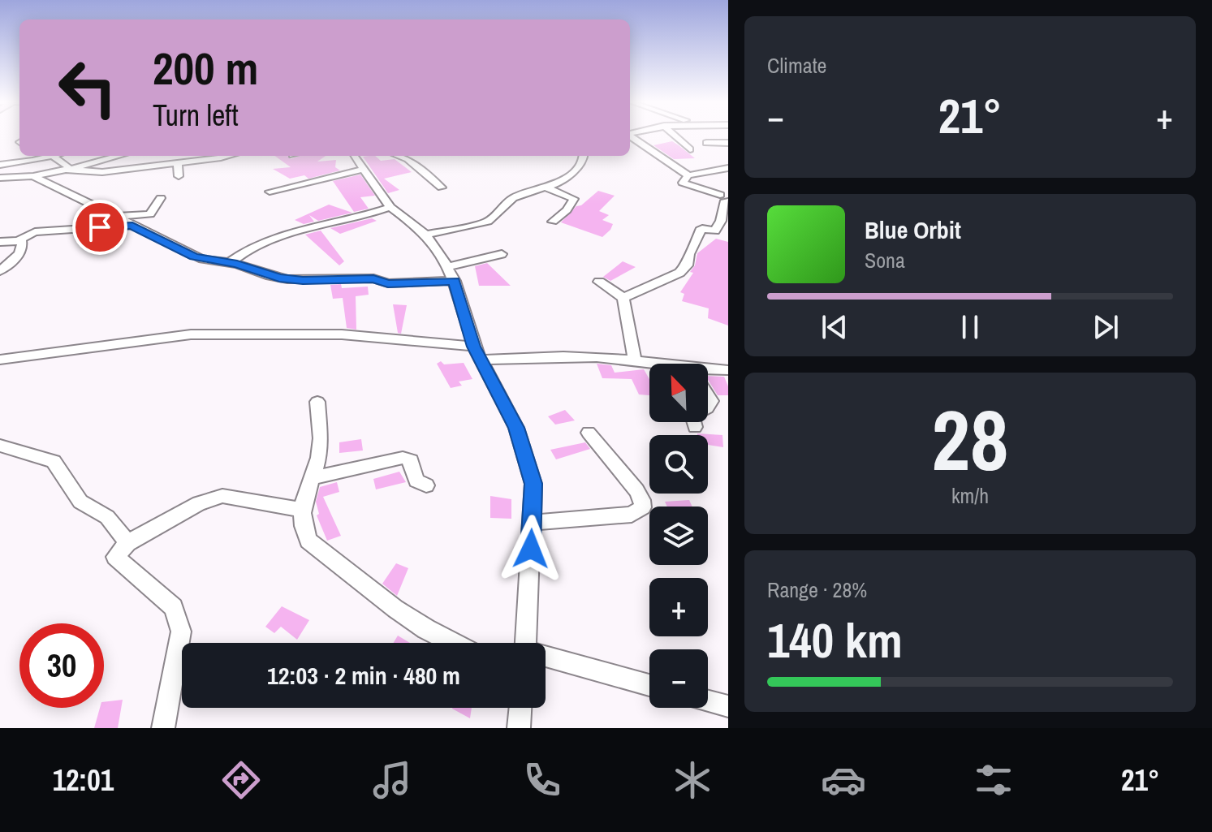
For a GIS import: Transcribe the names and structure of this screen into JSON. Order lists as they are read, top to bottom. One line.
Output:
{"north":"top left","page":{"tile":["Climate",["28","km/h"],["Range · 28%","140 km"]],"turn":["200 m","Turn left"],"heat":["−","21°","+"],"song":["Blue Orbit","Sona"],"map_buttons":["+","−"],"limit":"30","trip":"12:03 · 2 min · 480 m","tabs":["12:01","21°"]}}
